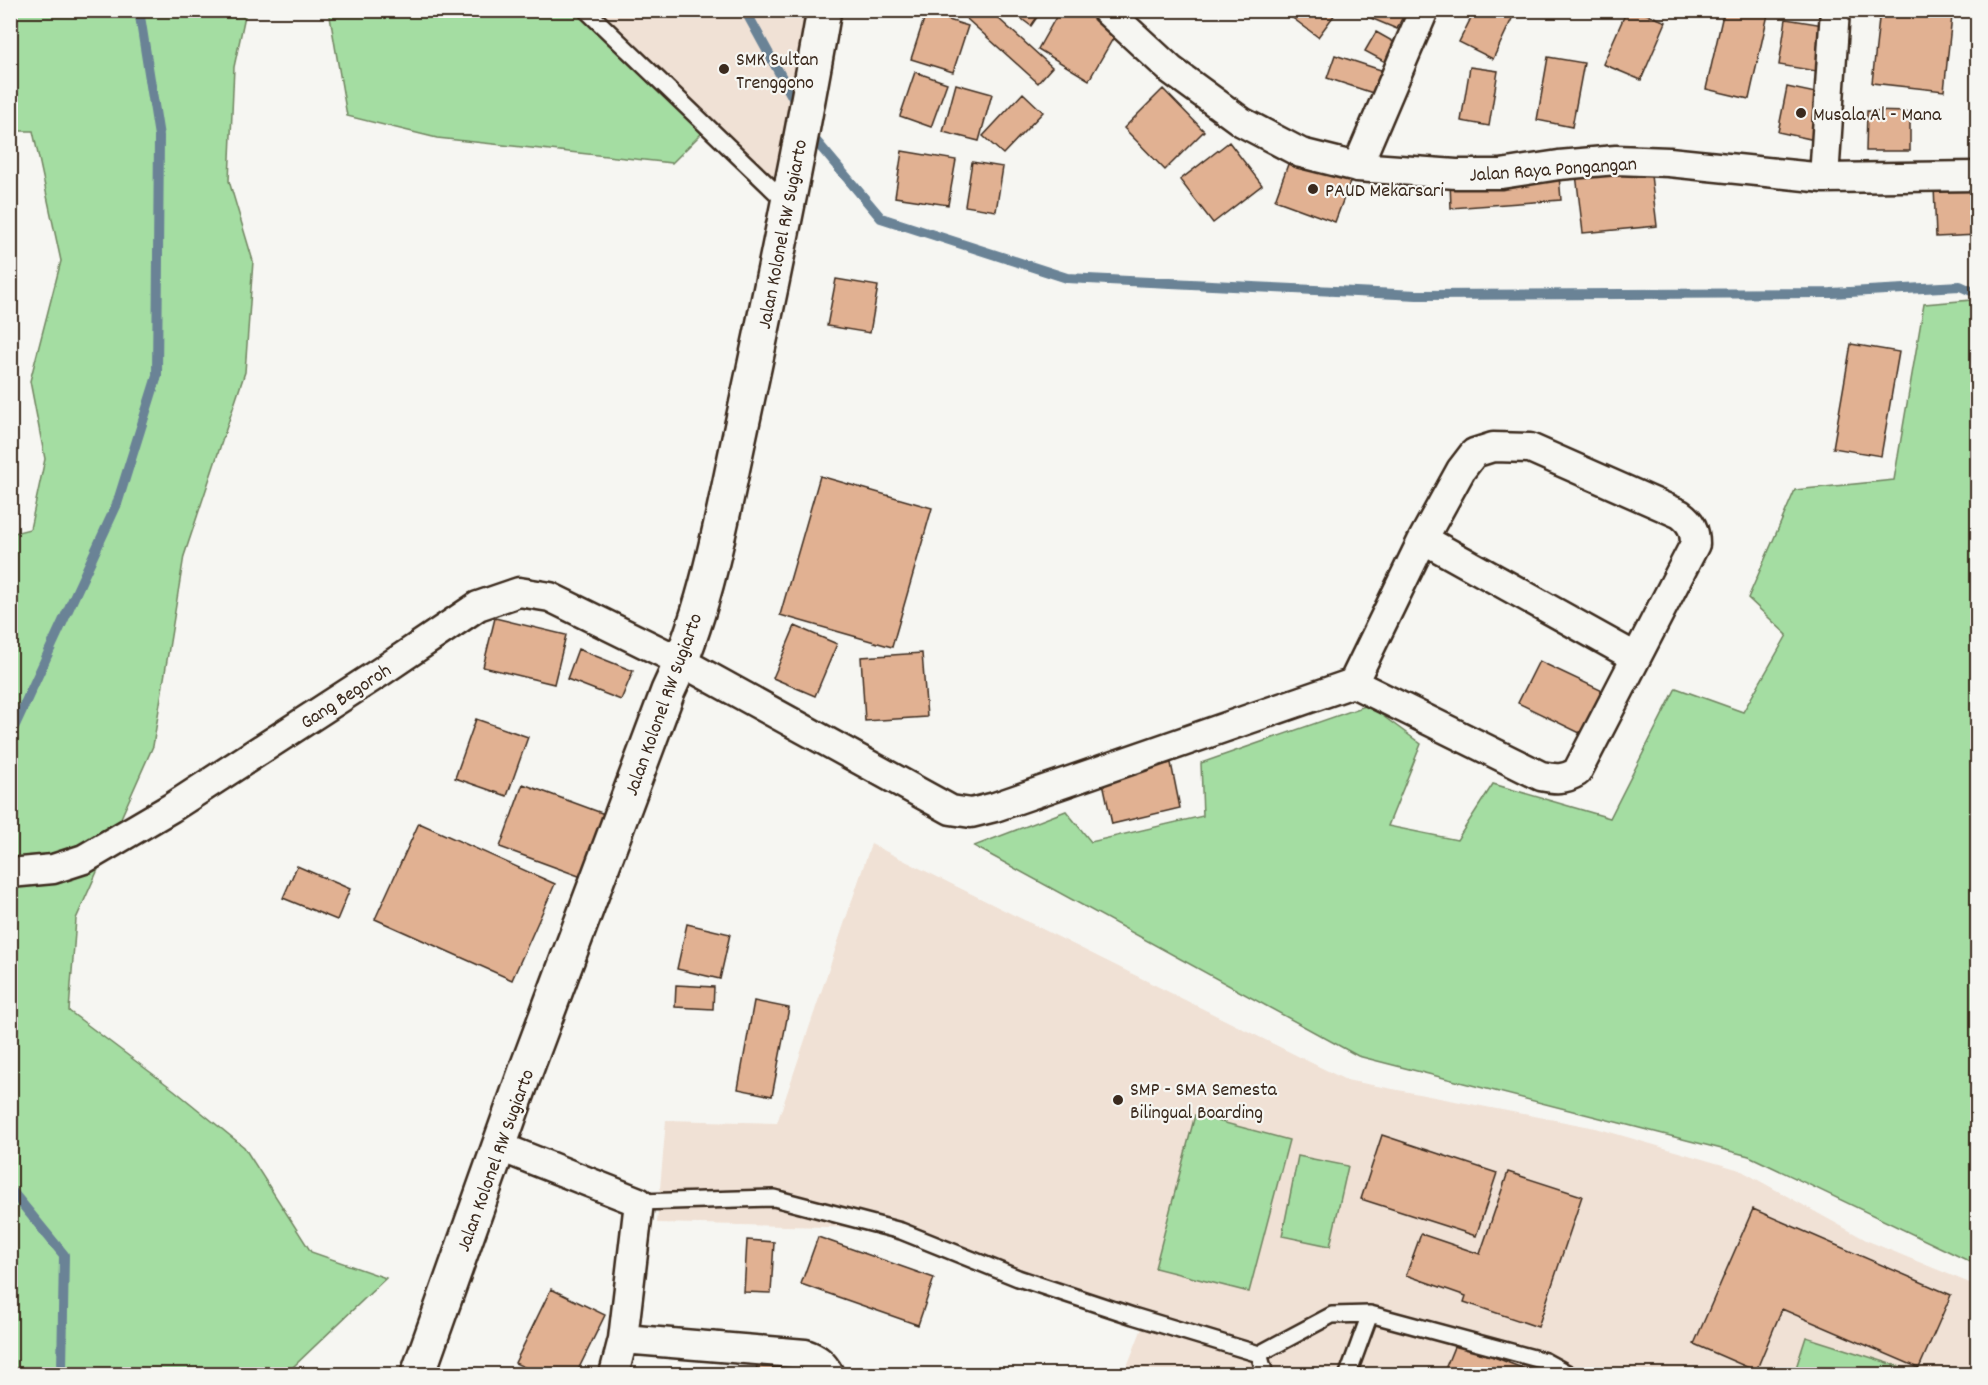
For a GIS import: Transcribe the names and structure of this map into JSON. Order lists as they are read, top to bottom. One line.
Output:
{"streets":{"main road":["Jalan Kolonel RW Sugiarto"],"street":["Jalan Raya Pongangan","Gang Begoroh"]},"crossings":[["Jalan Kolonel RW Sugiarto","Gang Begoroh"]],"places":["SMK Sultan Trenggono","Musala Al - Mana","PAUD Mekarsari","SMP - SMA Semesta Bilingual Boarding"]}
